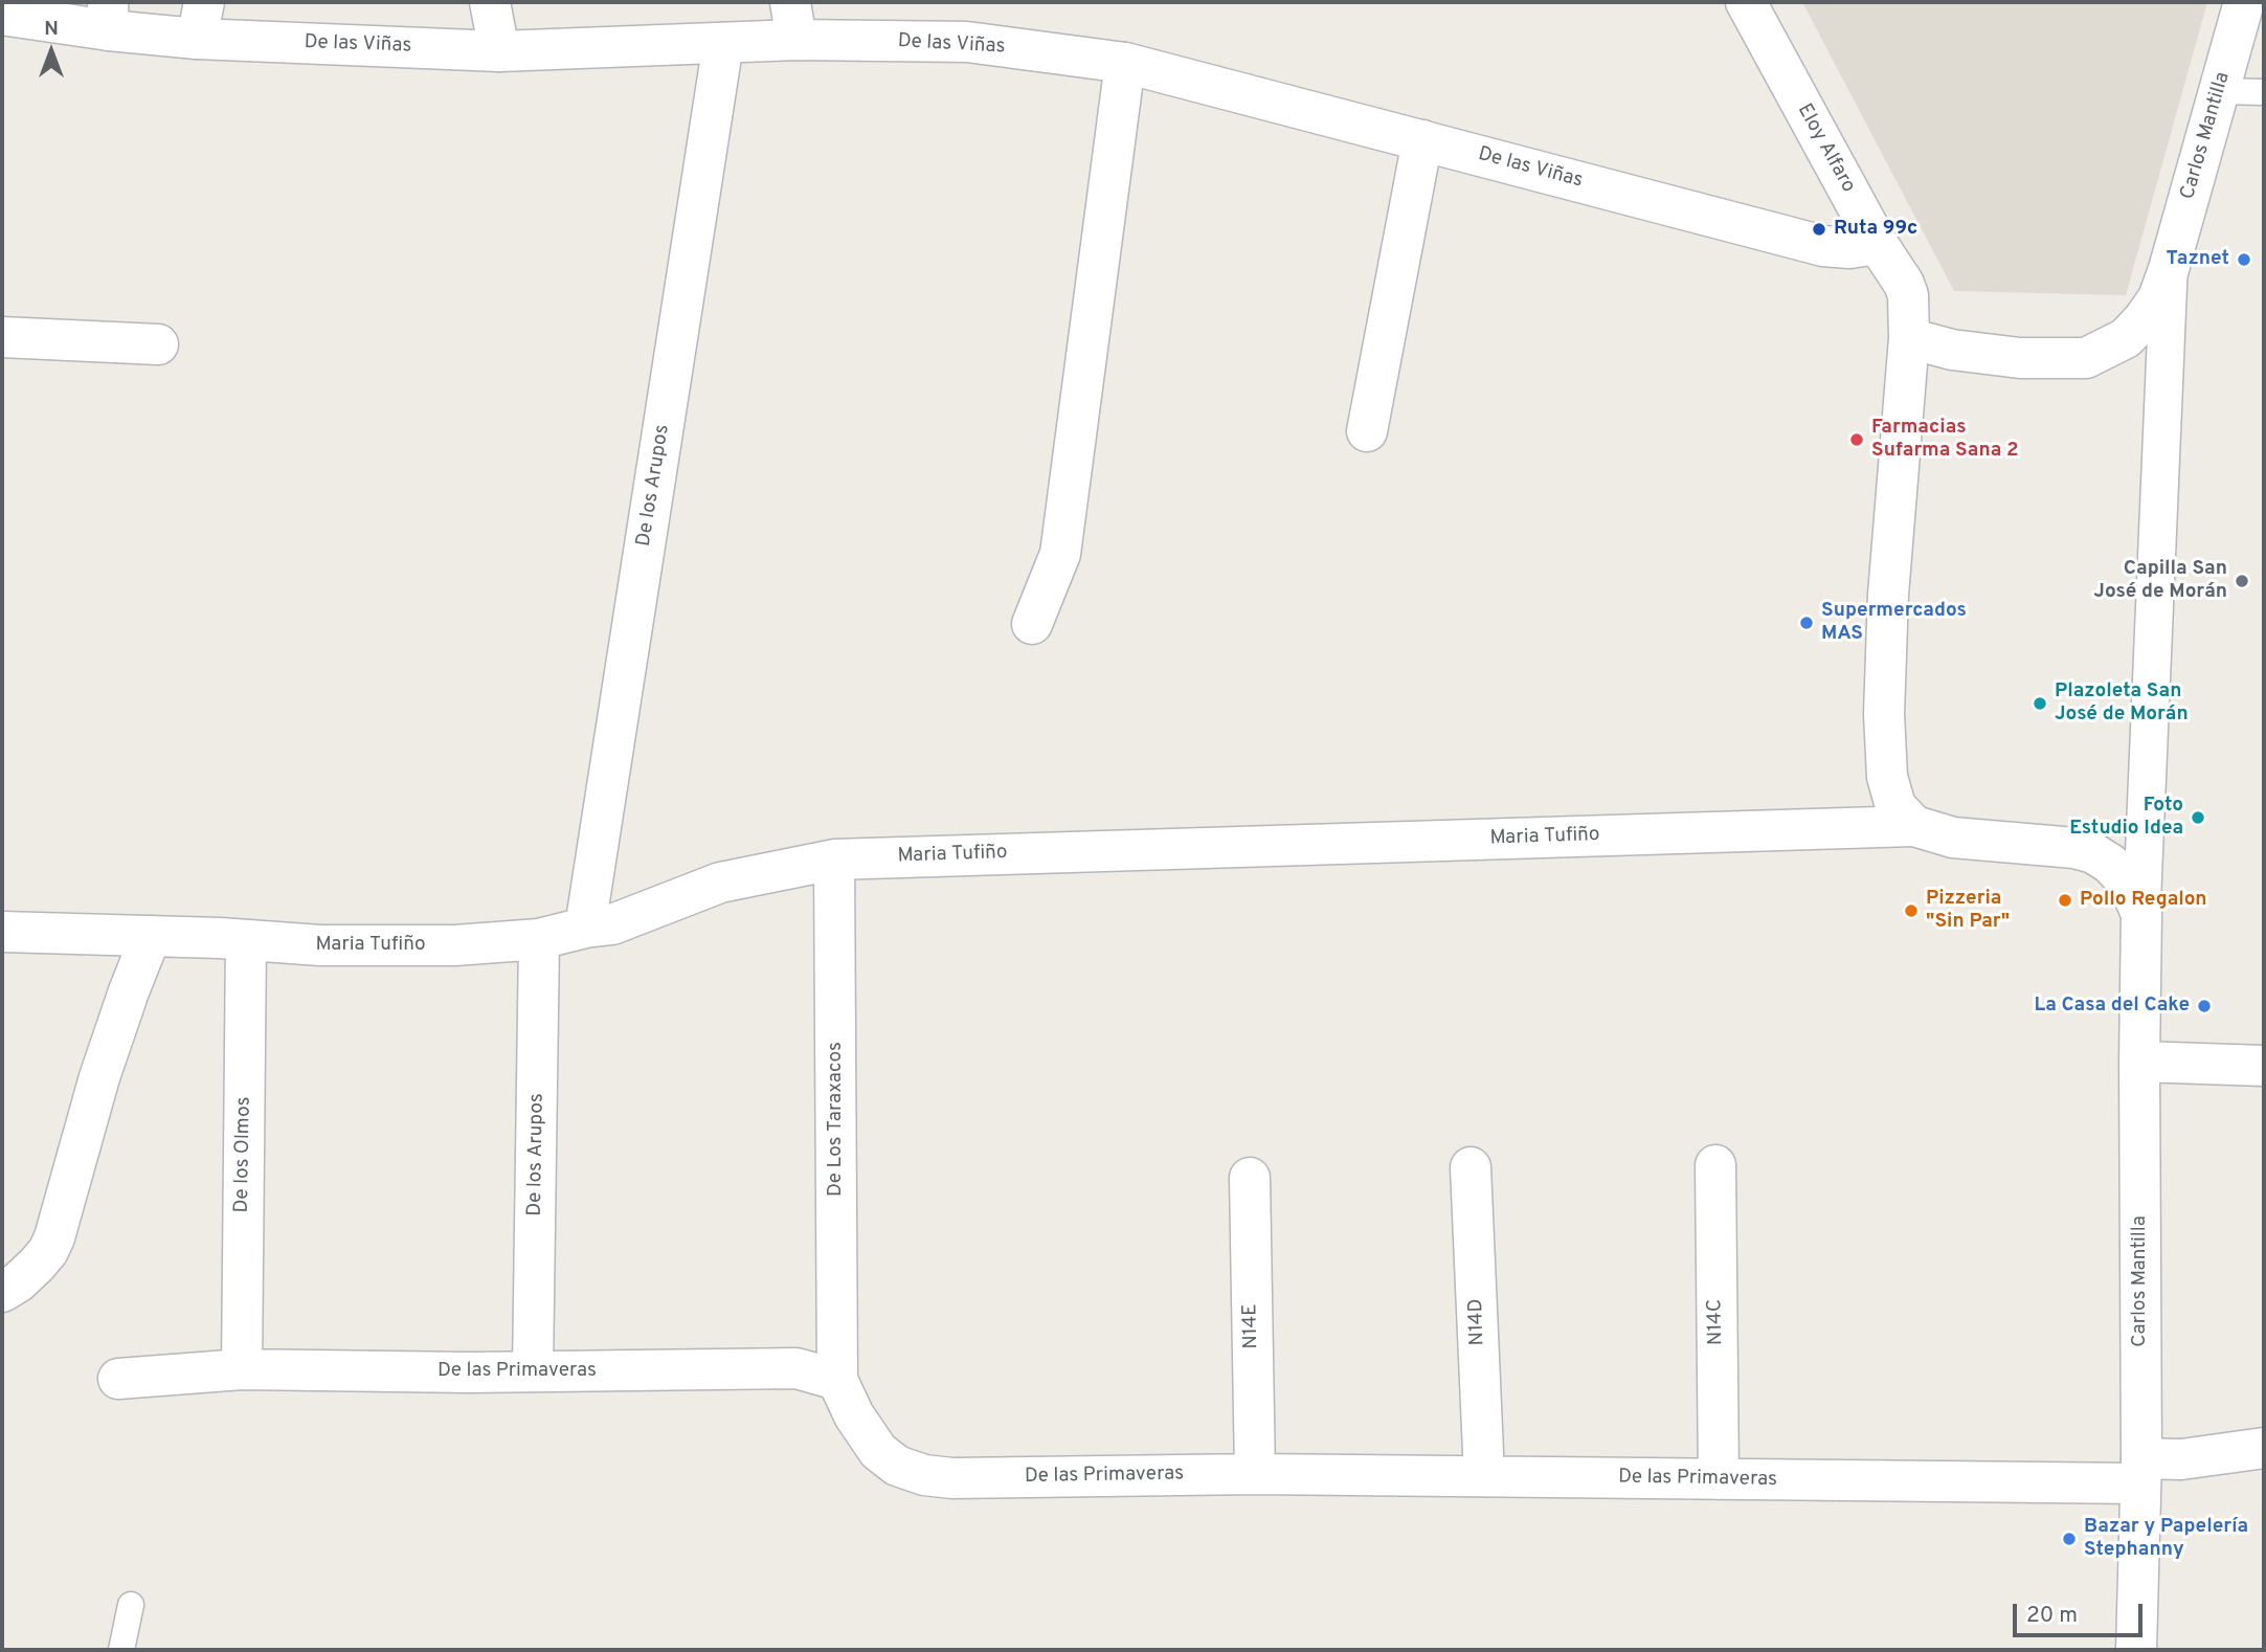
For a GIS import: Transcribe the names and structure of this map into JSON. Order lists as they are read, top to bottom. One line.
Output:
{"streets":{"street":["De las Viñas","Carlos Mantilla","Eloy Alfaro","De los Arupos","Maria Tufiño","De Los Taraxacos","De los Olmos","N14D","N14C","N14E","De las Primaveras"]},"crossings":[["De las Viñas","Eloy Alfaro"],["De las Viñas","De los Arupos"],["Carlos Mantilla","De las Primaveras"],["Eloy Alfaro","Maria Tufiño"],["De los Arupos","Maria Tufiño"],["De los Arupos","De las Primaveras"],["Maria Tufiño","De Los Taraxacos"],["Maria Tufiño","De los Olmos"],["De Los Taraxacos","De las Primaveras"],["De los Olmos","De las Primaveras"],["N14D","De las Primaveras"],["N14C","De las Primaveras"],["N14E","De las Primaveras"]],"places":["Ruta 99c","Taznet","Farmacias Sufarma Sana 2","Capilla San José de Morán","Supermercados MAS","Plazoleta San José de Morán","Foto Estudio Idea","Pollo Regalon","Pizzeria \"Sin Par\"","La Casa del Cake","Bazar y Papelería Stephanny"],"scale_bar":"20 m","north":"top"}
